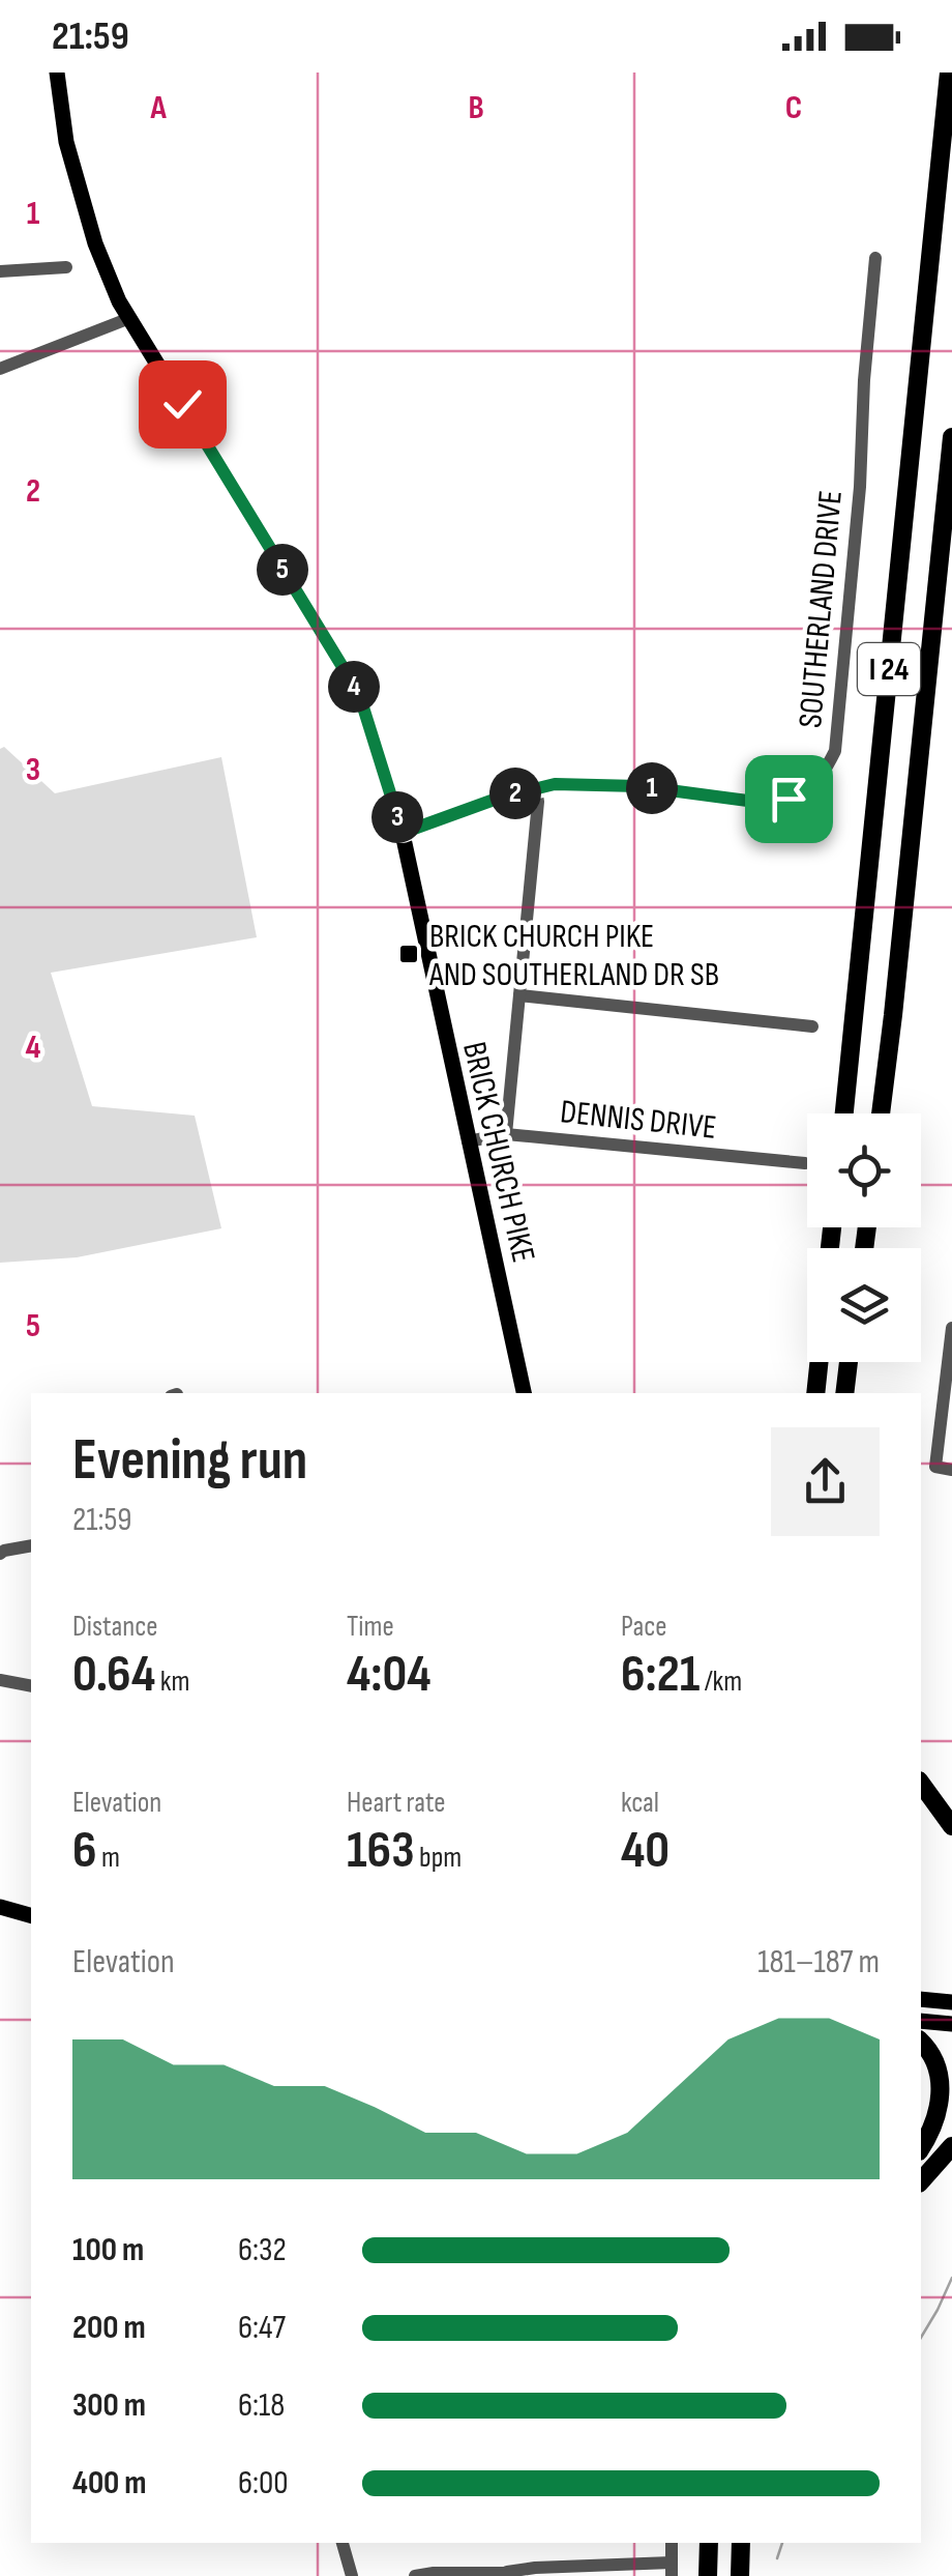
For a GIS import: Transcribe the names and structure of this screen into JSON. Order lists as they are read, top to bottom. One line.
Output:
{"streets":{"highway":["I 24"],"main road":["BRICK CHURCH PIKE"],"street":["SOUTHERLAND DRIVE","DENNIS DRIVE"]},"crossings":[["SOUTHERLAND DRIVE","BRICK CHURCH PIKE"],["DENNIS DRIVE","BRICK CHURCH PIKE"]],"places":{"transit":["BRICK CHURCH PIKE AND SOUTHERLAND DR SB"]},"page":{"status":"21:59","pins":["5","4","1","2","3"],"heading":["Evening run","21:59"],"stats":[["Distance","0.64 km"],["Time","4:04"],["Pace","6:21 /km"],["Elevation","6 m"],["Heart rate","163 bpm"],["kcal","40"]],"chart":["Elevation","181–187 m"],"list":[{"name":"100 m","note":"6:32"},{"name":"200 m","note":"6:47"},{"name":"300 m","note":"6:18"},{"name":"400 m","note":"6:00"}]},"grid":{"columns":["A","B","C"],"rows":["1","2","3","4","5"]}}
